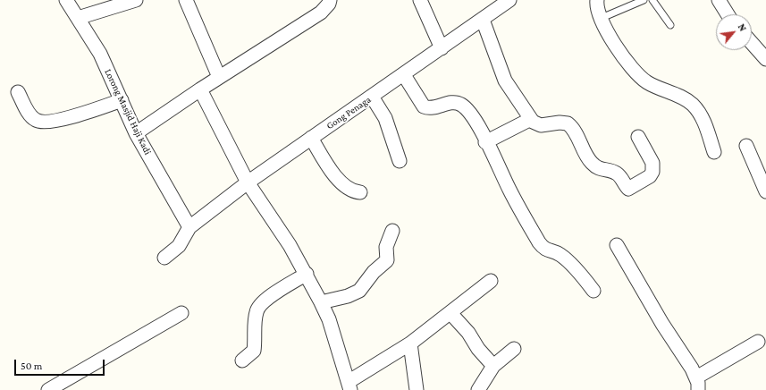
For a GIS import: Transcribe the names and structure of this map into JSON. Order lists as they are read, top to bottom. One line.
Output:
{"streets":{"street":["Lorong Masjid Haji Kadi","Gong Penaga"]},"crossings":[["Lorong Masjid Haji Kadi","Gong Penaga"]],"scale_bar":"50 m","north":"top right"}
